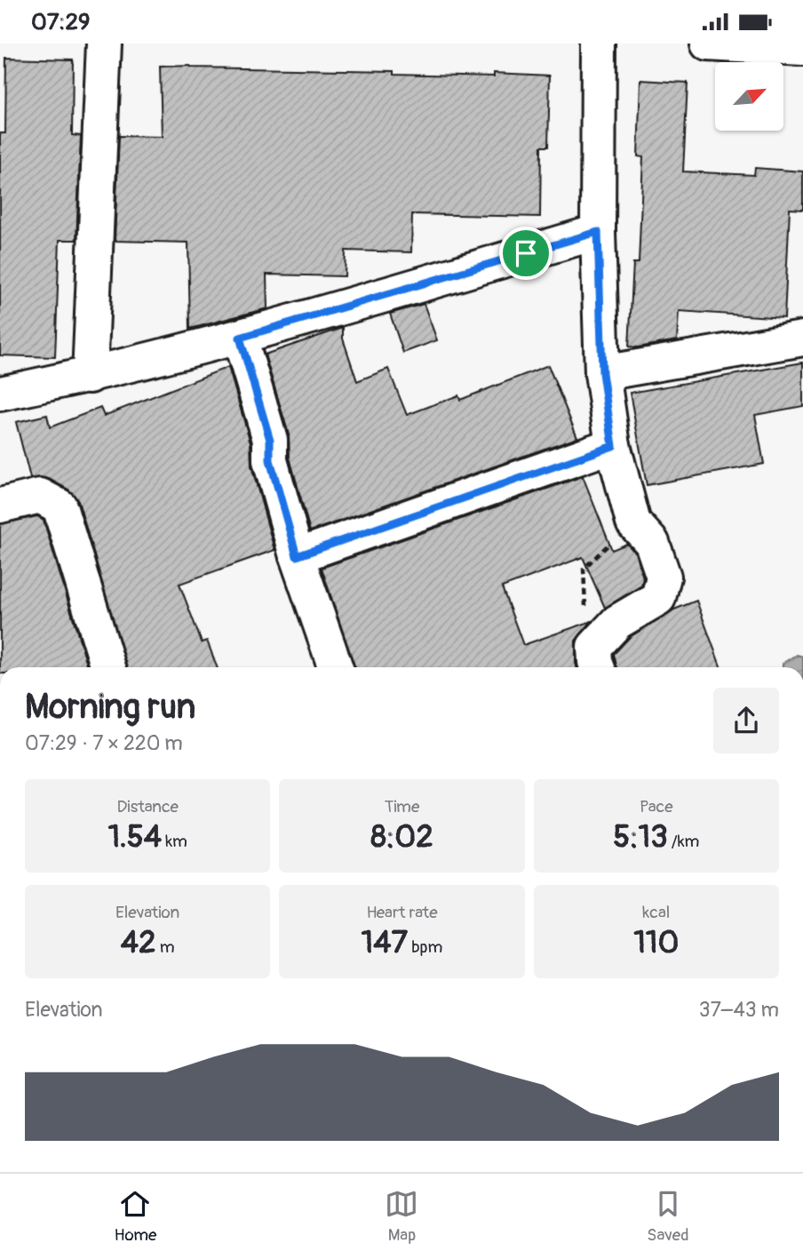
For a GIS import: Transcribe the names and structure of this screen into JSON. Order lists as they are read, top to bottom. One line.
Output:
{"north":"top right","page":{"status":"07:29","heading":["Morning run","07:29 · 7 × 220 m"],"stats":[["Distance","1.54 km"],["Time","8:02"],["Pace","5:13 /km"],["Elevation","42 m"],["Heart rate","147 bpm"],["kcal","110"]],"chart":["Elevation","37–43 m"],"tabs":["Home","Map","Saved"]}}
